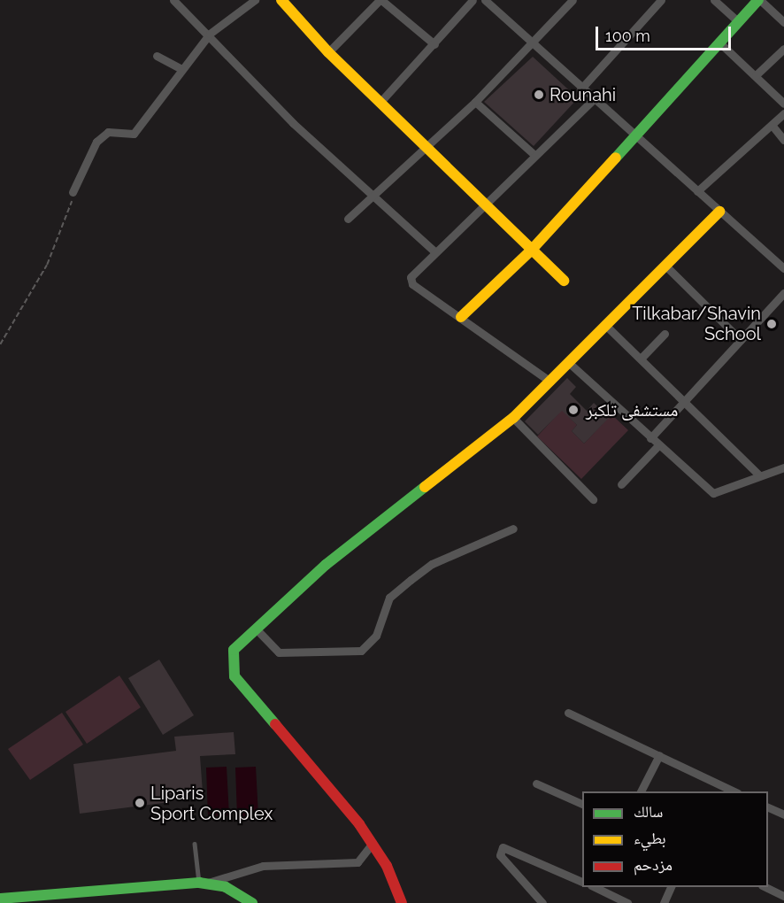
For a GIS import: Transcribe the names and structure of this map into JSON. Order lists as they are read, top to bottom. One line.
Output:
{"places":["Rounahi","Tilkabar/Shavin School","مستشفى تلكبر","Liparis Sport Complex"],"legend":["سالك","بطيء","مزدحم"],"scale_bar":"100 m"}
